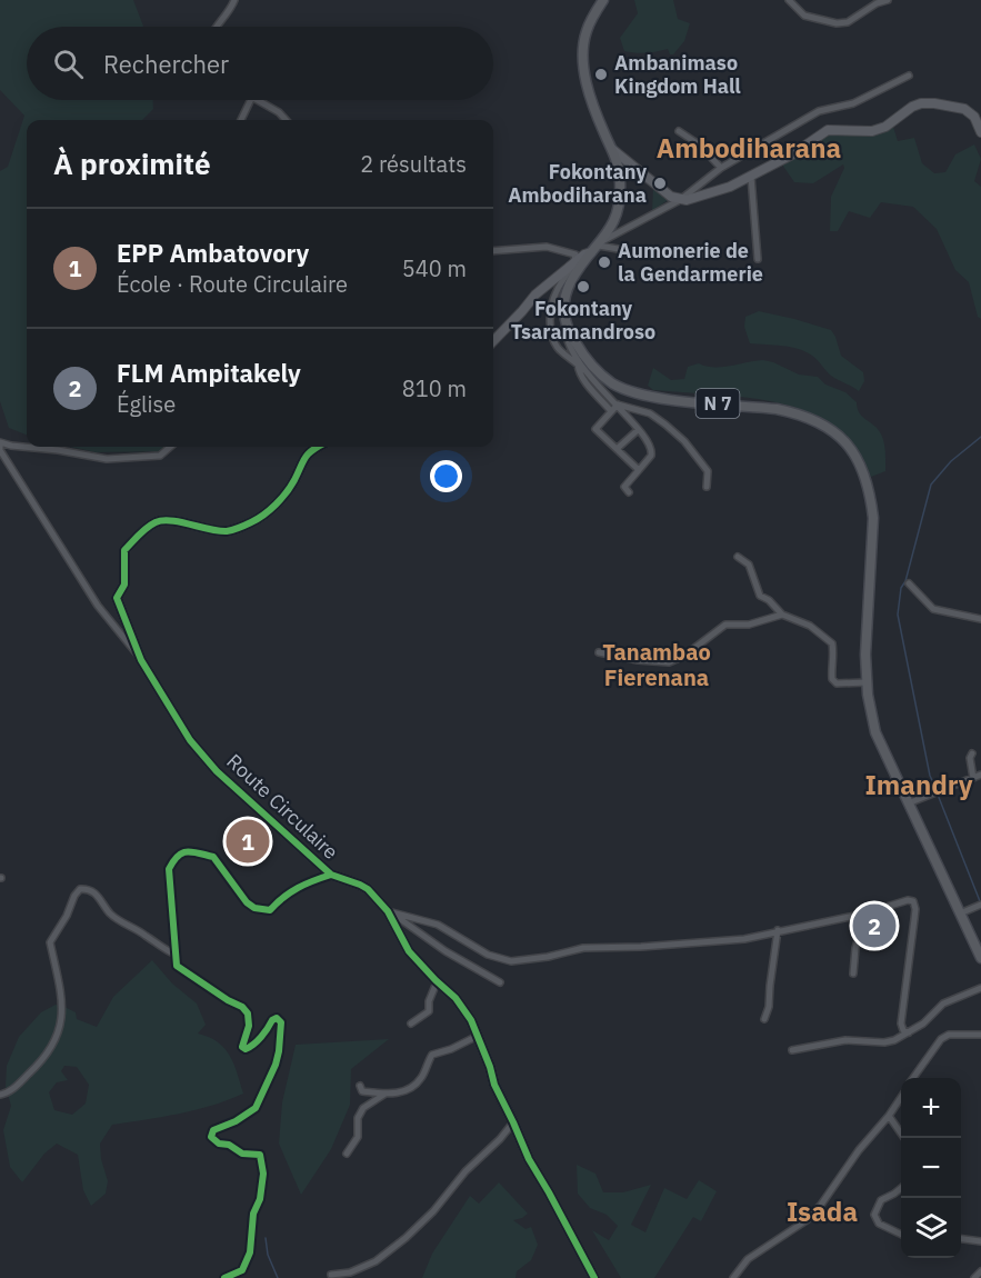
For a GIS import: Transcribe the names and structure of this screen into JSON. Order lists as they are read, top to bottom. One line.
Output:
{"streets":{"main road":["N 7"],"street":["Route Circulaire"]},"districts":["Ambodiharana","Tanambao Fierenana","Imandry","Isada"],"places":["Ambanimaso Kingdom Hall","Fokontany Ambodiharana","Aumonerie de la Gendarmerie","Fokontany Tsaramandroso"],"page":{"search":"Rechercher","heading":["À proximité","2 résultats"],"list":[{"mark":"1","name":"EPP Ambatovory","note":"École · Route Circulaire","value":"540 m"},{"mark":"2","name":"FLM Ampitakely","note":"Église","value":"810 m"}],"pins":["1","2"],"map_buttons":["+","−"]}}
